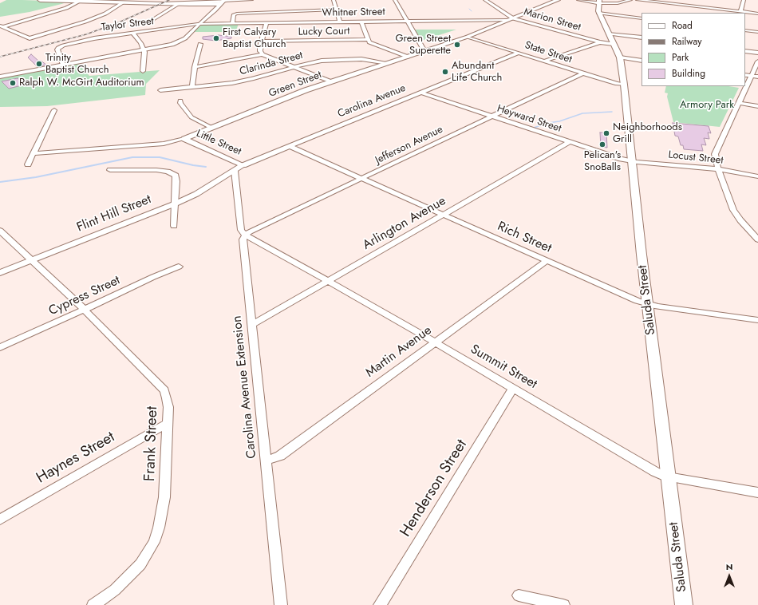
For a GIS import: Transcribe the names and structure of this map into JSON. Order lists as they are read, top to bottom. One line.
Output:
{"streets":{"main road":["Saluda Street"],"street":["Whitner Street","Marion Street","Taylor Street","Lucky Court","State Street","Clarinda Street","Green Street","Carolina Avenue","Heyward Street","Little Street","Jefferson Avenue","Locust Street","Flint Hill Street","Arlington Avenue","Rich Street","Cypress Street","Martin Avenue","Summit Street","Carolina Avenue Extension","Frank Street","Haynes Street","Henderson Street"]},"crossings":[["Whitner Street","Marion Street"],["Whitner Street","Taylor Street"],["Whitner Street","Green Street"],["Marion Street","Green Street"],["State Street","Green Street"],["State Street","Carolina Avenue"],["State Street","Jefferson Avenue"],["State Street","Saluda Street"],["Clarinda Street","Green Street"],["Green Street","Little Street"],["Carolina Avenue","Heyward Street"],["Carolina Avenue","Little Street"],["Carolina Avenue","Flint Hill Street"],["Carolina Avenue","Rich Street"],["Heyward Street","Jefferson Avenue"],["Heyward Street","Locust Street"],["Heyward Street","Arlington Avenue"],["Heyward Street","Saluda Street"],["Jefferson Avenue","Rich Street"],["Jefferson Avenue","Summit Street"],["Jefferson Avenue","Carolina Avenue Extension"],["Locust Street","Saluda Street"],["Flint Hill Street","Frank Street"],["Arlington Avenue","Rich Street"],["Arlington Avenue","Summit Street"],["Arlington Avenue","Carolina Avenue Extension"],["Rich Street","Saluda Street"],["Rich Street","Martin Avenue"],["Cypress Street","Frank Street"],["Saluda Street","Summit Street"],["Martin Avenue","Summit Street"],["Martin Avenue","Carolina Avenue Extension"],["Summit Street","Carolina Avenue Extension"],["Summit Street","Henderson Street"],["Frank Street","Haynes Street"]],"parks":["Armory Park"],"places":["First Calvary Baptist Church","Green Street Superette","Trinity Baptist Church","Abundant Life Church","Ralph W. McGirt Auditorium","Neighborhoods Grill","Pelican's SnoBalls"],"legend":["Road","Railway","Park","Building"],"north":"top"}
